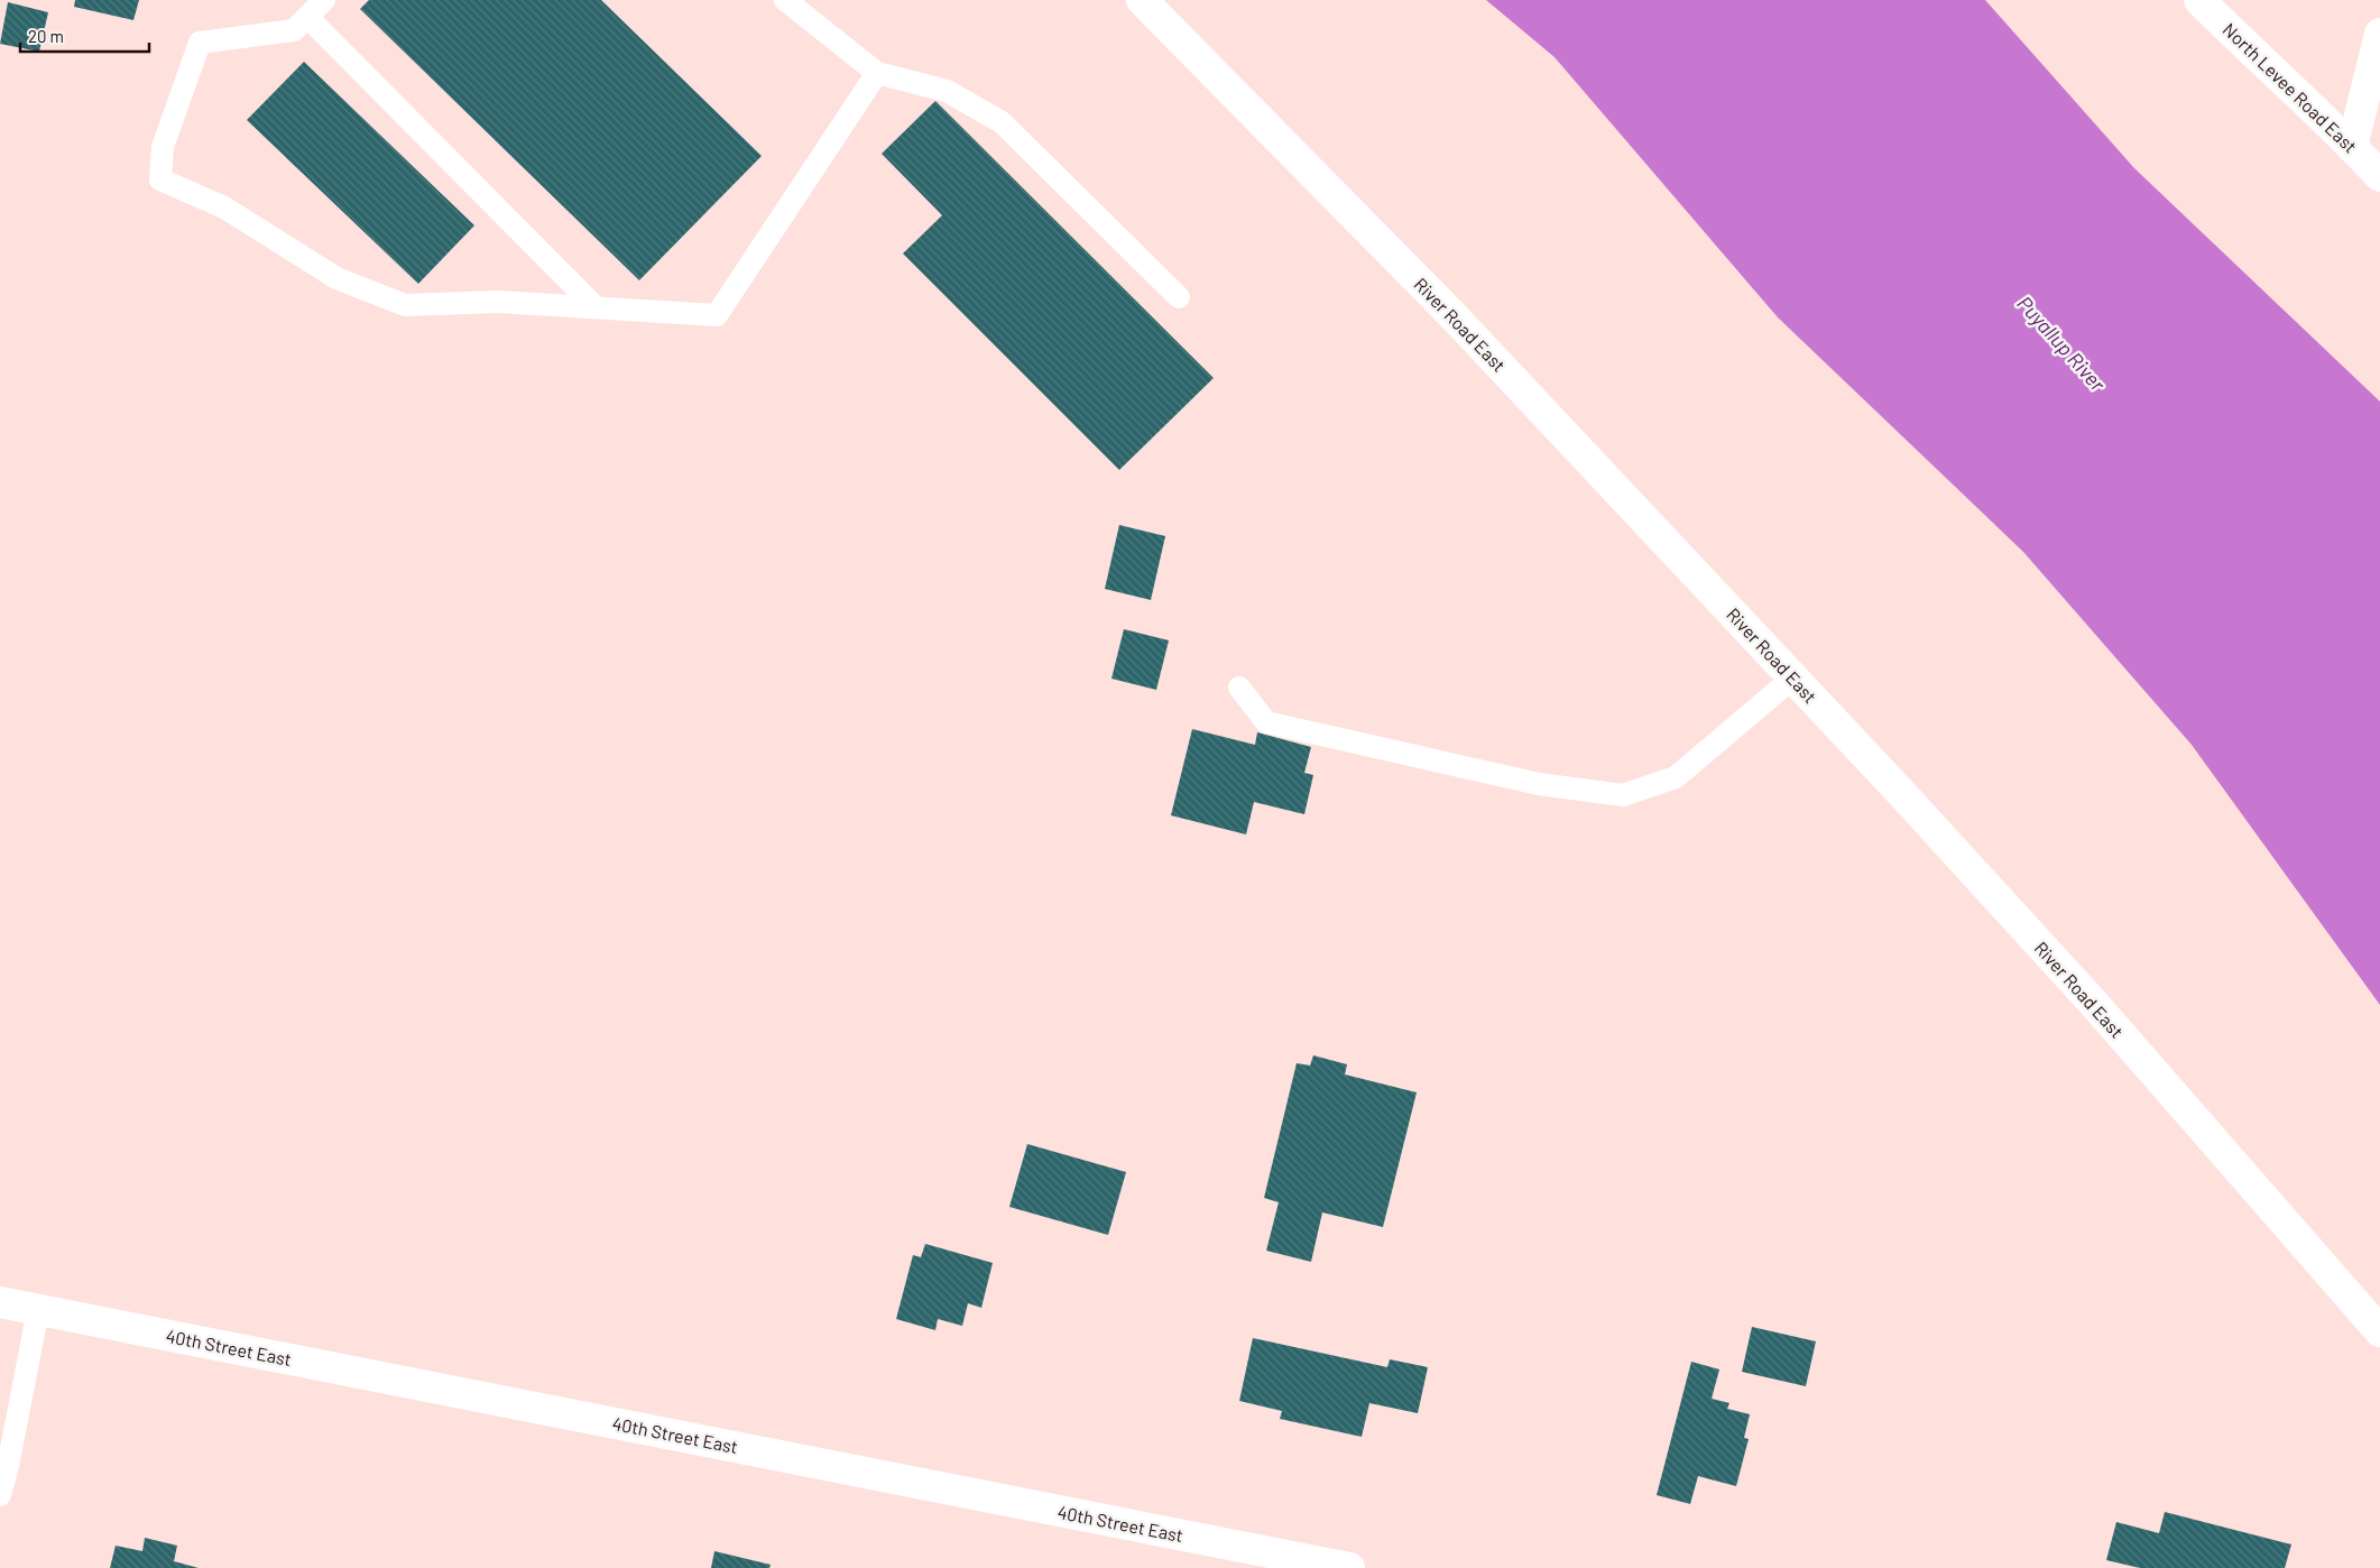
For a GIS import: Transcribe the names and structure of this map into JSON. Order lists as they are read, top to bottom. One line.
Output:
{"streets":{"main road":["North Levee Road East","River Road East","40th Street East"]},"water":["Puyallup River"],"scale_bar":"20 m"}
